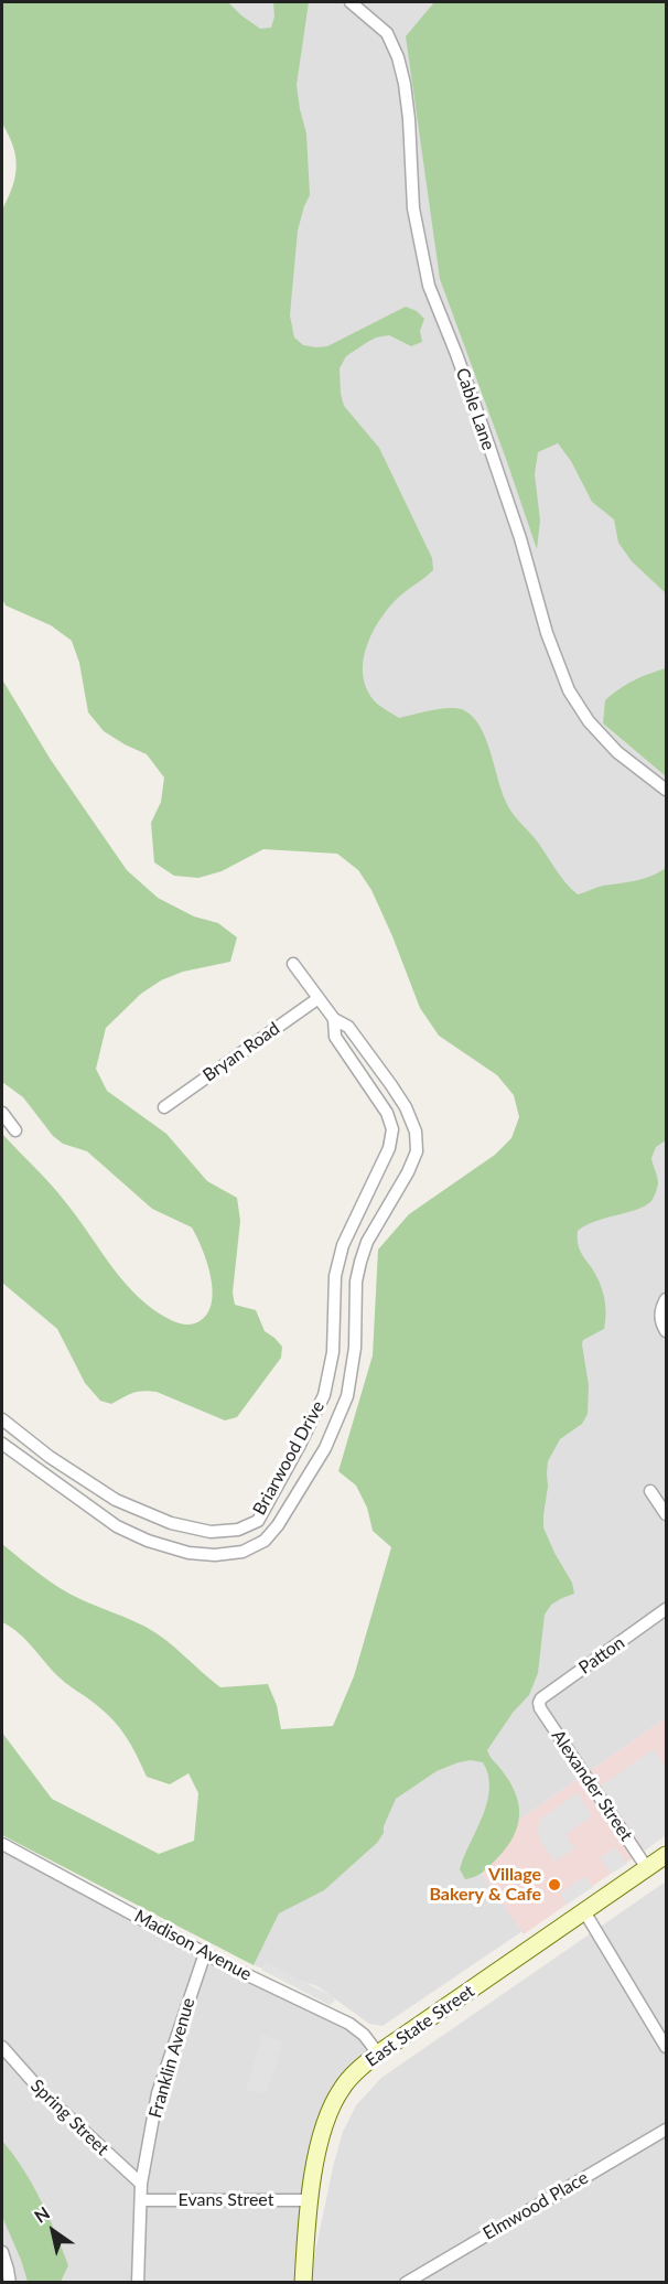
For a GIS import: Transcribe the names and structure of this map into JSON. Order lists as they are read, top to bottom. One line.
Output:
{"streets":{"main road":["East State Street"],"street":["Cable Lane","Bryan Road","Briarwood Drive","Patton","Alexander Street","Madison Avenue","Franklin Avenue","Spring Street","Evans Street","Elmwood Place"]},"crossings":[["Bryan Road","Briarwood Drive"],["Patton","Alexander Street"],["Alexander Street","East State Street"],["Madison Avenue","East State Street"],["Madison Avenue","Franklin Avenue"],["East State Street","Evans Street"],["Franklin Avenue","Spring Street"],["Franklin Avenue","Evans Street"]],"places":["Village Bakery & Cafe"],"north":"top left"}
